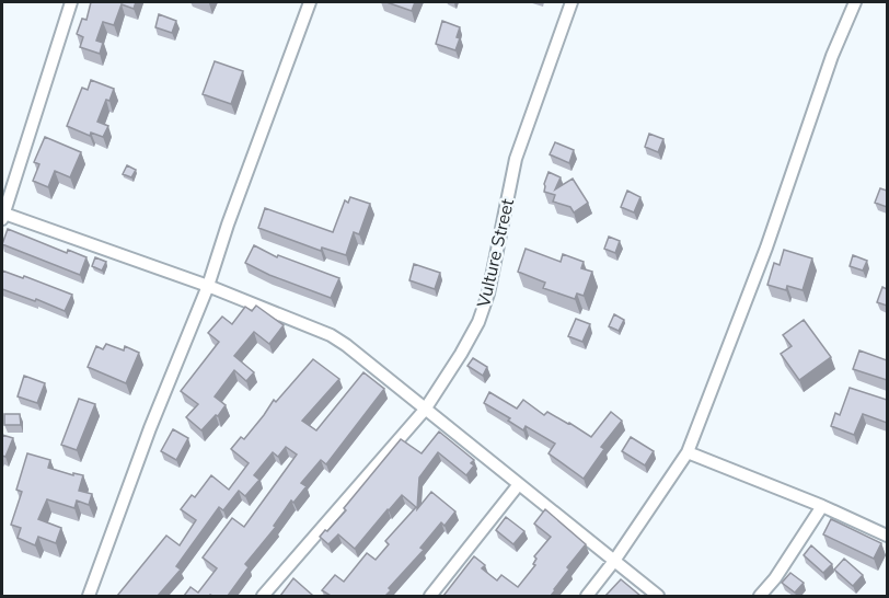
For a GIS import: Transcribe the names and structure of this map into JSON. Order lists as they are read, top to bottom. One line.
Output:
{"streets":{"street":["Vulture Street"]}}
